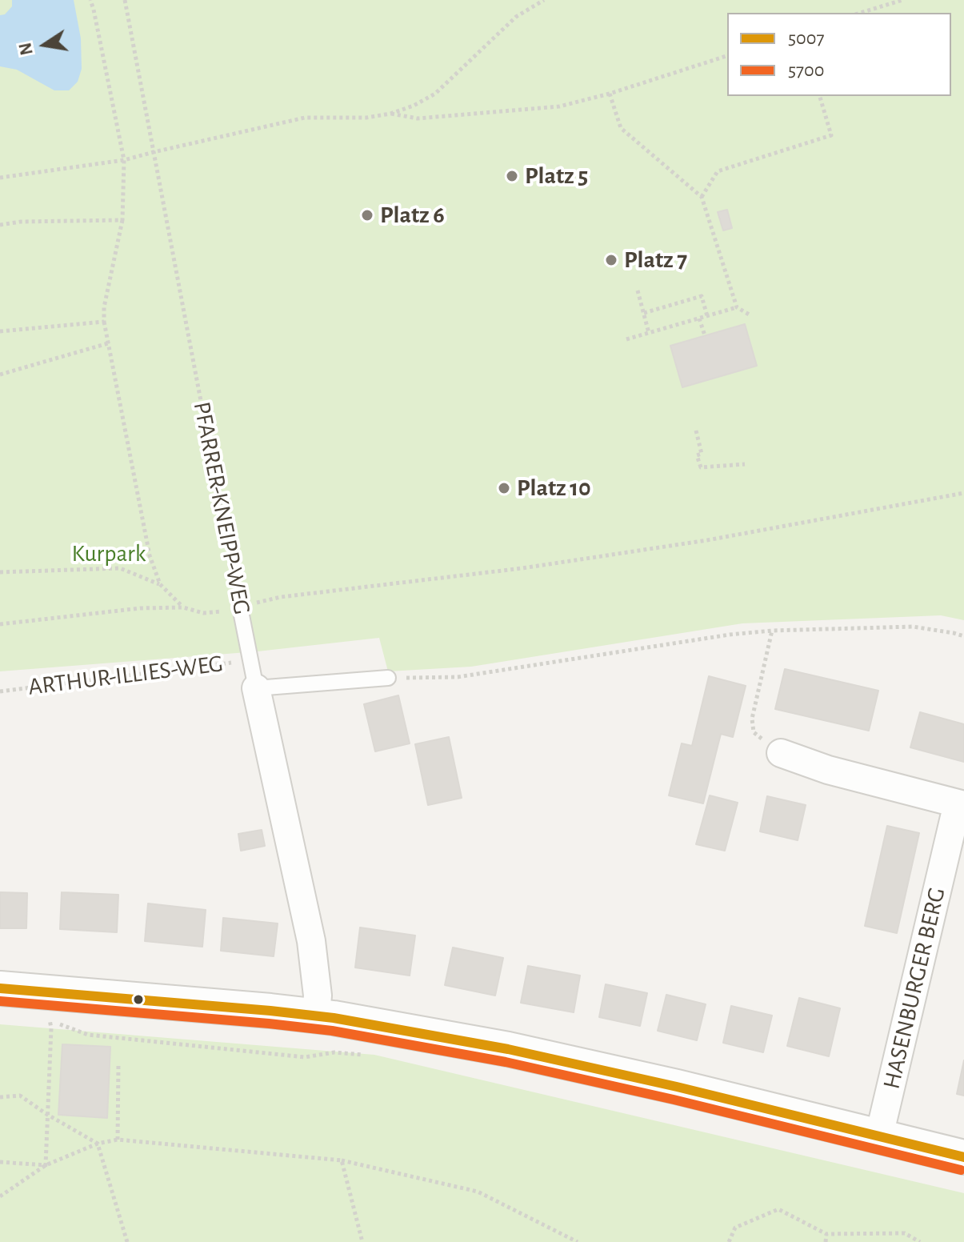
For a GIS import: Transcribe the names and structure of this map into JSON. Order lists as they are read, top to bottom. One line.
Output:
{"streets":{"street":["PFARRER-KNEIPP-WEG","HASENBURGER BERG"],"path":["ARTHUR-ILLIES-WEG"]},"crossings":[["PFARRER-KNEIPP-WEG","ARTHUR-ILLIES-WEG"]],"parks":["Kurpark"],"places":["Platz 5","Platz 6","Platz 7","Platz 10"],"lines":["transit line 5007","transit line 5700"],"legend":["5007","5700"],"north":"left"}
